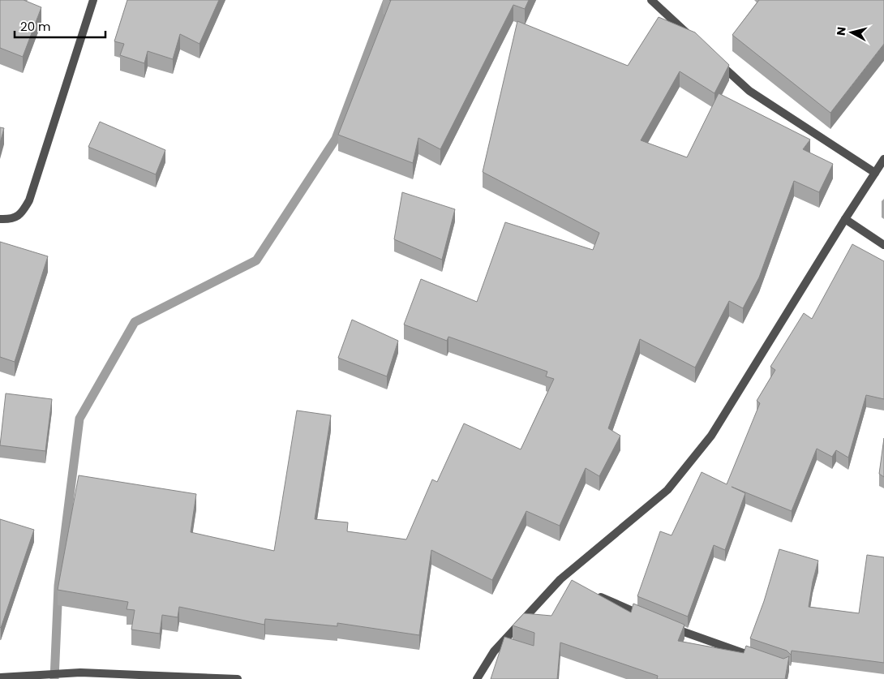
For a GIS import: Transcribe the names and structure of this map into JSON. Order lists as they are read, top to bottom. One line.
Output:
{"scale_bar":"20 m","north":"left"}
